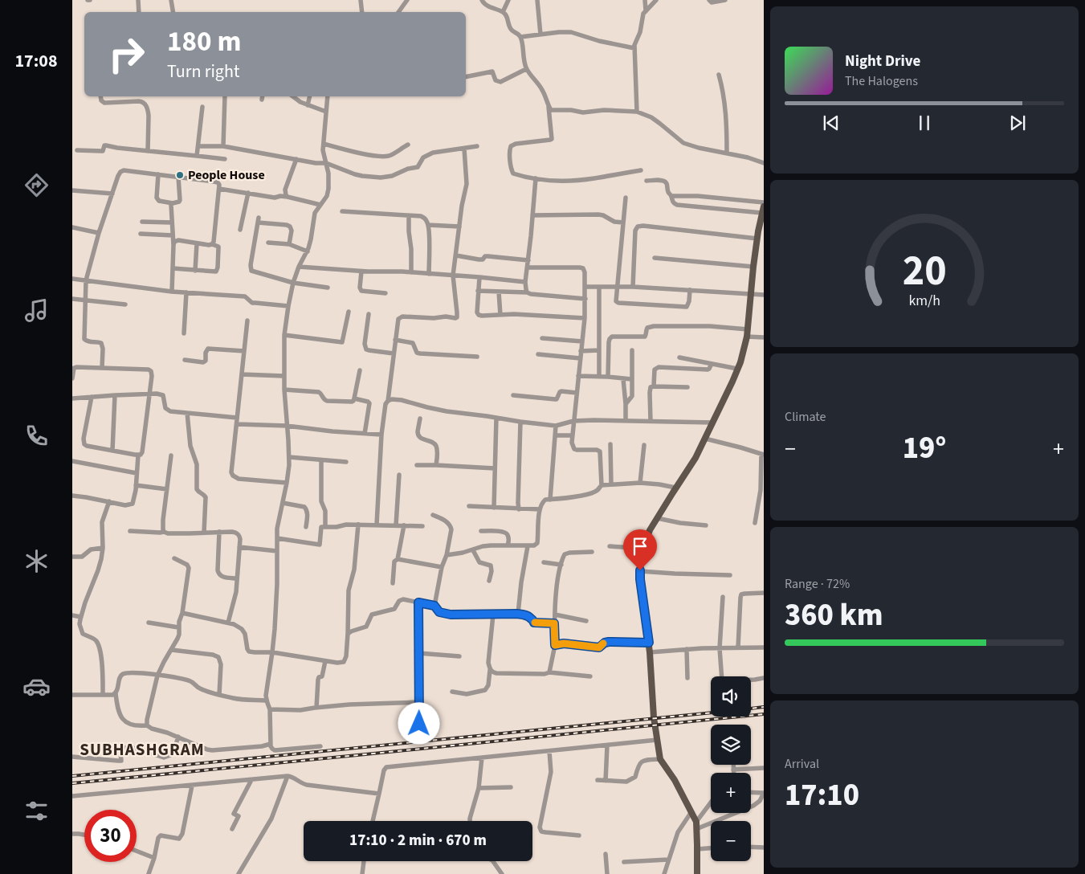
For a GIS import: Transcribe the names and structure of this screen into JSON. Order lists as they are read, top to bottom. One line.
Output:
{"districts":["SUBHASHGRAM"],"places":["People House"],"page":{"tabs":"17:08","turn":["180 m","Turn right"],"song":["Night Drive","The Halogens"],"tile":["Climate",["Range · 72%","360 km"],["Arrival","17:10"]],"heat":["−","19°","+"],"map_buttons":["+","−"],"limit":"30","trip":"17:10 · 2 min · 670 m","gauge":["20","km/h"]}}
